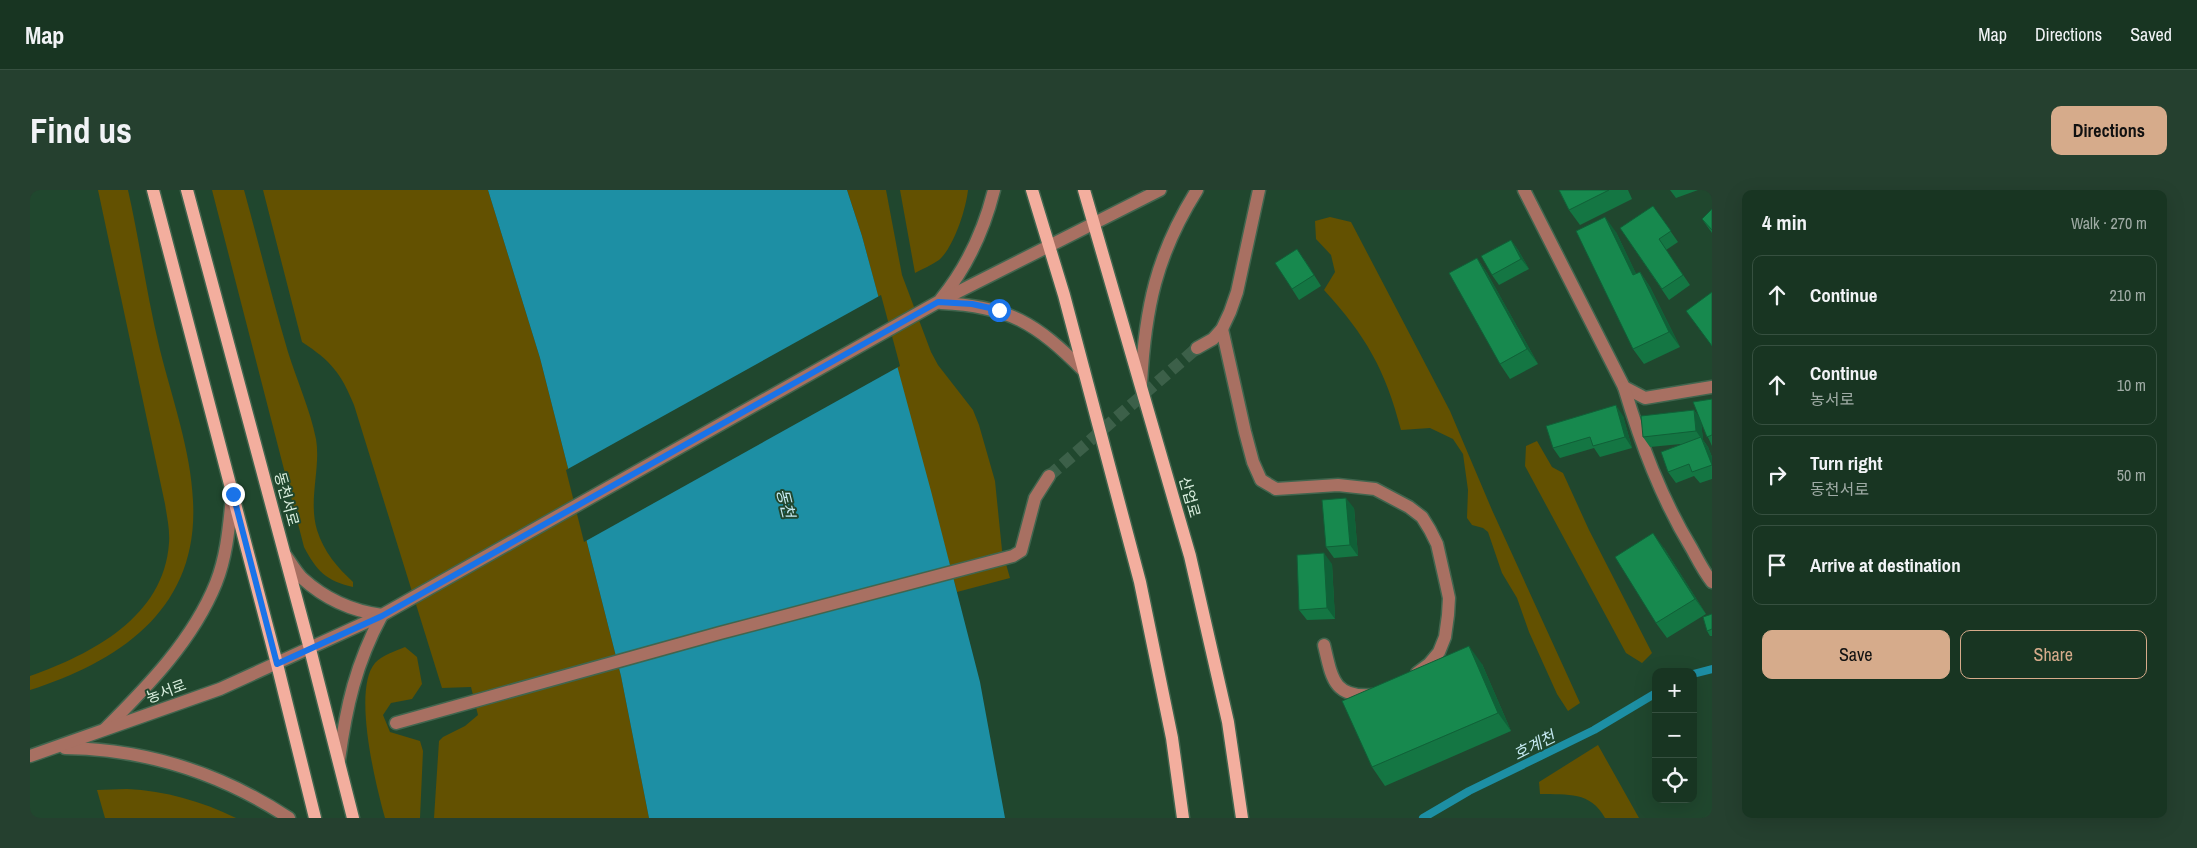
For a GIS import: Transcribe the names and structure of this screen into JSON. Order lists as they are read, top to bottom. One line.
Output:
{"streets":{"main road":["산업로","동천서로"],"street":["농서로"]},"crossings":[["산업로","농서로"],["동천서로","농서로"]],"water":["동천","호계천"],"page":{"header":"Map","nav":["Map","Directions","Saved"],"buttons":["Directions",["Save","Share"]],"title":"Find us","heading":["4 min","Walk · 270 m"],"list":[["Continue","210 m"],["Continue","농서로","10 m"],["Turn right","동천서로","50 m"],"Arrive at destination"],"map_buttons":["+","−"]}}
